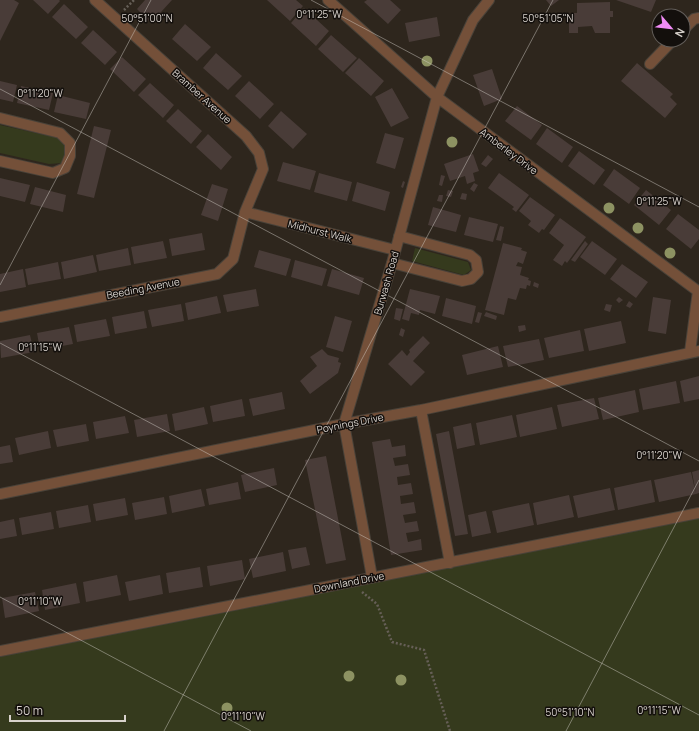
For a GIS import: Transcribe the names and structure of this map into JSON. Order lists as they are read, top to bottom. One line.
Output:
{"streets":{"street":["Bramber Avenue","Amberley Drive","Midhurst Walk","Burwash Road","Beeding Avenue","Poynings Drive","Downland Drive"]},"crossings":[["Bramber Avenue","Midhurst Walk"],["Bramber Avenue","Beeding Avenue"],["Amberley Drive","Burwash Road"],["Amberley Drive","Poynings Drive"],["Midhurst Walk","Burwash Road"],["Midhurst Walk","Beeding Avenue"],["Burwash Road","Poynings Drive"],["Burwash Road","Downland Drive"]],"scale_bar":"50 m","north":"bottom right","coordinates":["0°11'25\"W","50°51'00\"N","50°51'05\"N","0°11'20\"W","0°11'15\"W","0°11'10\"W","50°51'10\"N"]}
